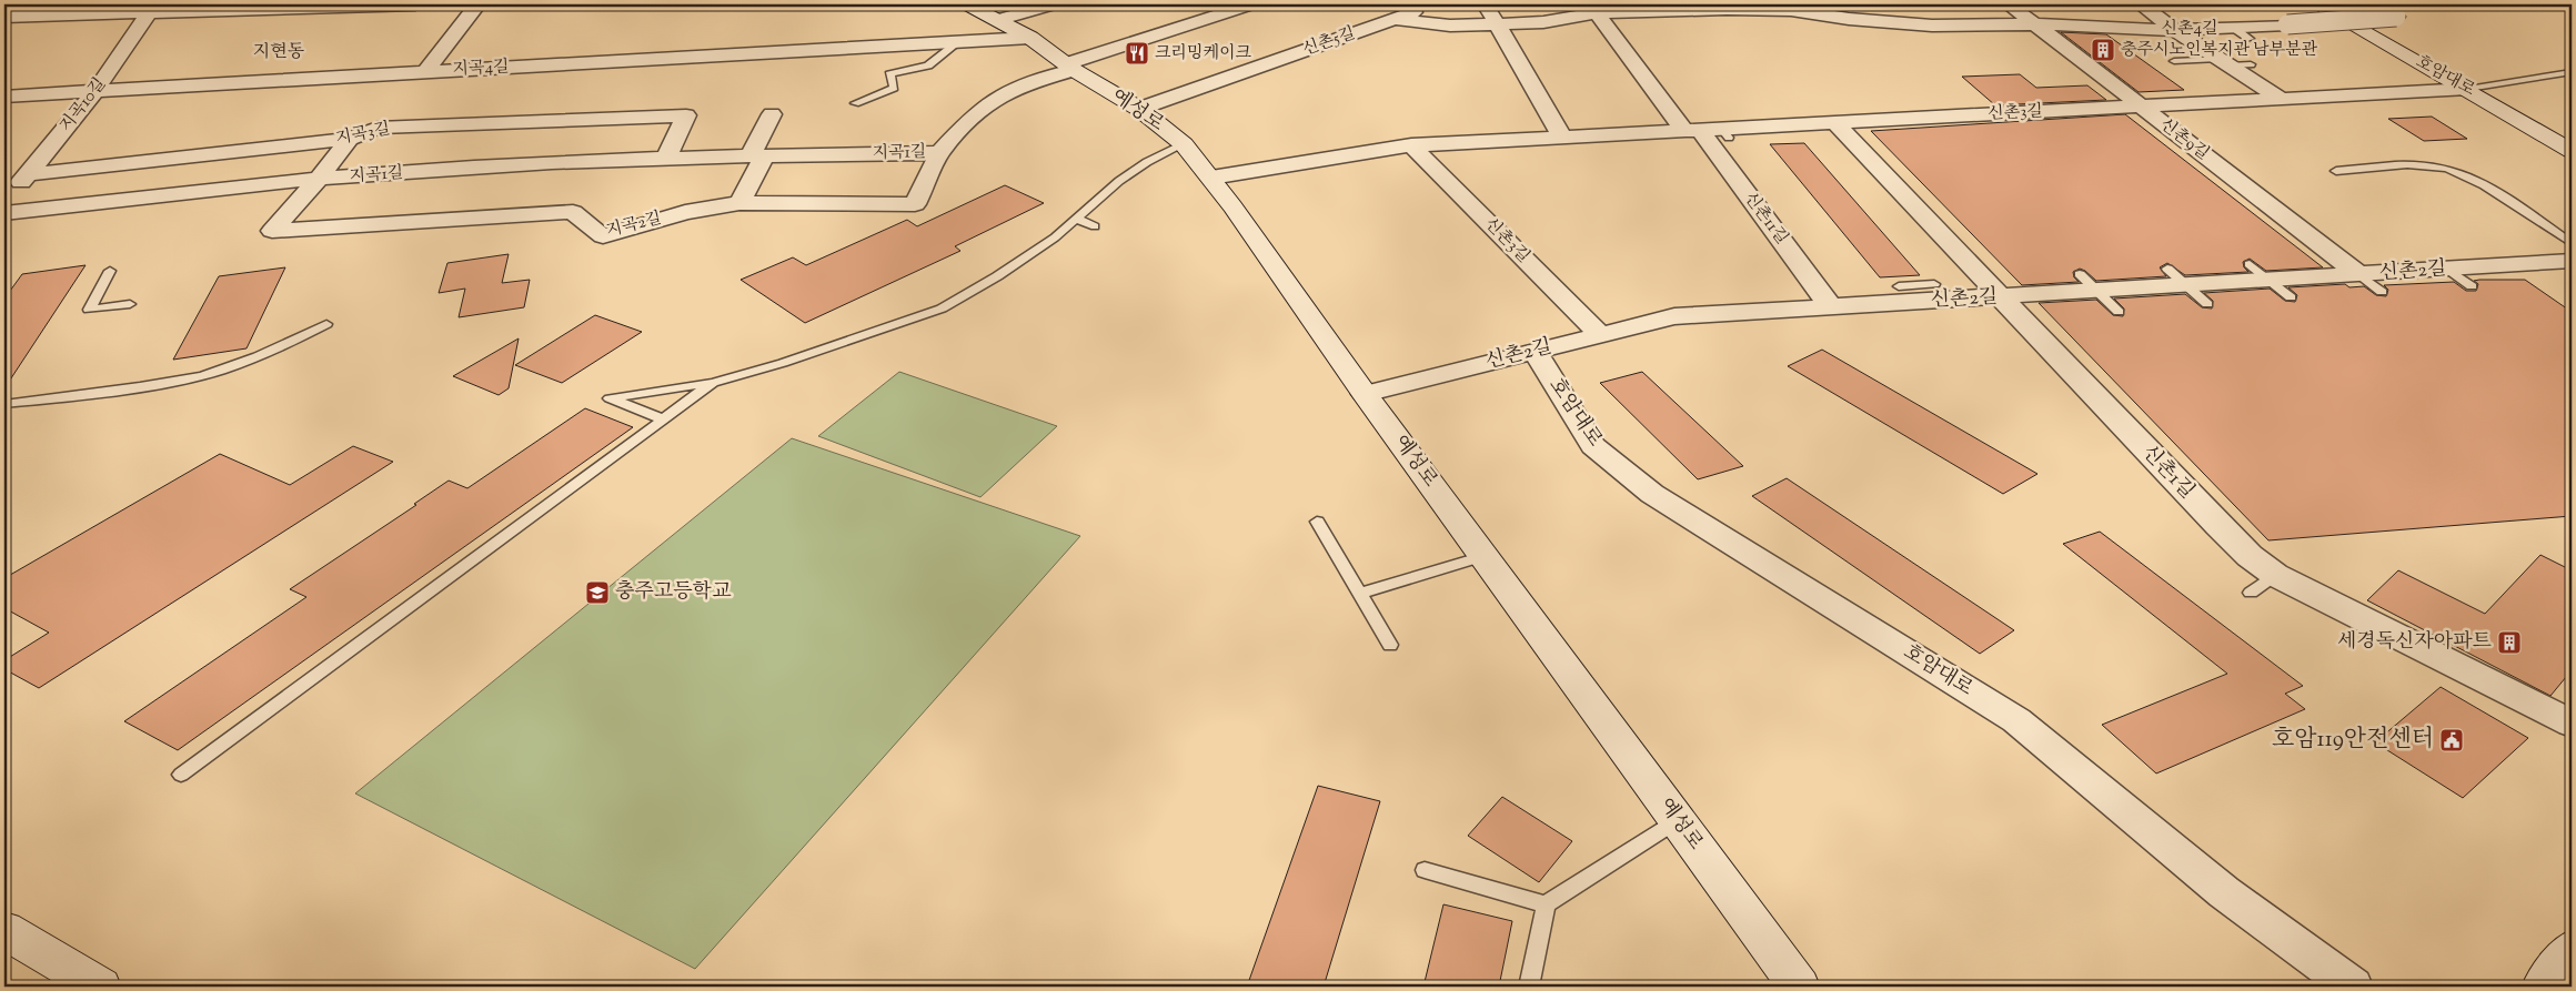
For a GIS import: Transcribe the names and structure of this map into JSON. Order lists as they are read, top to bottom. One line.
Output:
{"streets":{"main road":["호암대로","예성로"],"street":["신촌4길","신촌5길","지곡4길","지곡10길","신촌3길","지곡3길","신촌9길","지곡1길","신촌11길","지곡2길","신촌2길","신촌1길"]},"crossings":[["신촌4길","신촌5길"],["신촌4길","신촌9길"],["신촌4길","신촌11길"],["신촌5길","예성로"],["지곡4길","지곡10길"],["지곡4길","예성로"],["호암대로","신촌3길"],["호암대로","신촌2길"],["지곡10길","지곡3길"],["예성로","신촌3길"],["예성로","지곡1길"],["예성로","신촌2길"],["신촌3길","신촌9길"],["신촌3길","신촌11길"],["신촌3길","신촌2길"],["신촌3길","신촌1길"],["지곡3길","지곡1길"],["신촌9길","신촌2길"],["지곡1길","지곡2길"],["신촌11길","신촌2길"],["신촌2길","신촌1길"]],"districts":["지현동"],"places":{"building":["충주시노인복지관 남부분관","세경독신자아파트"],"restaurant":["크리밍케이크"],"school or university":["충주고등학교"],"public building":["호암119안전센터"]}}
